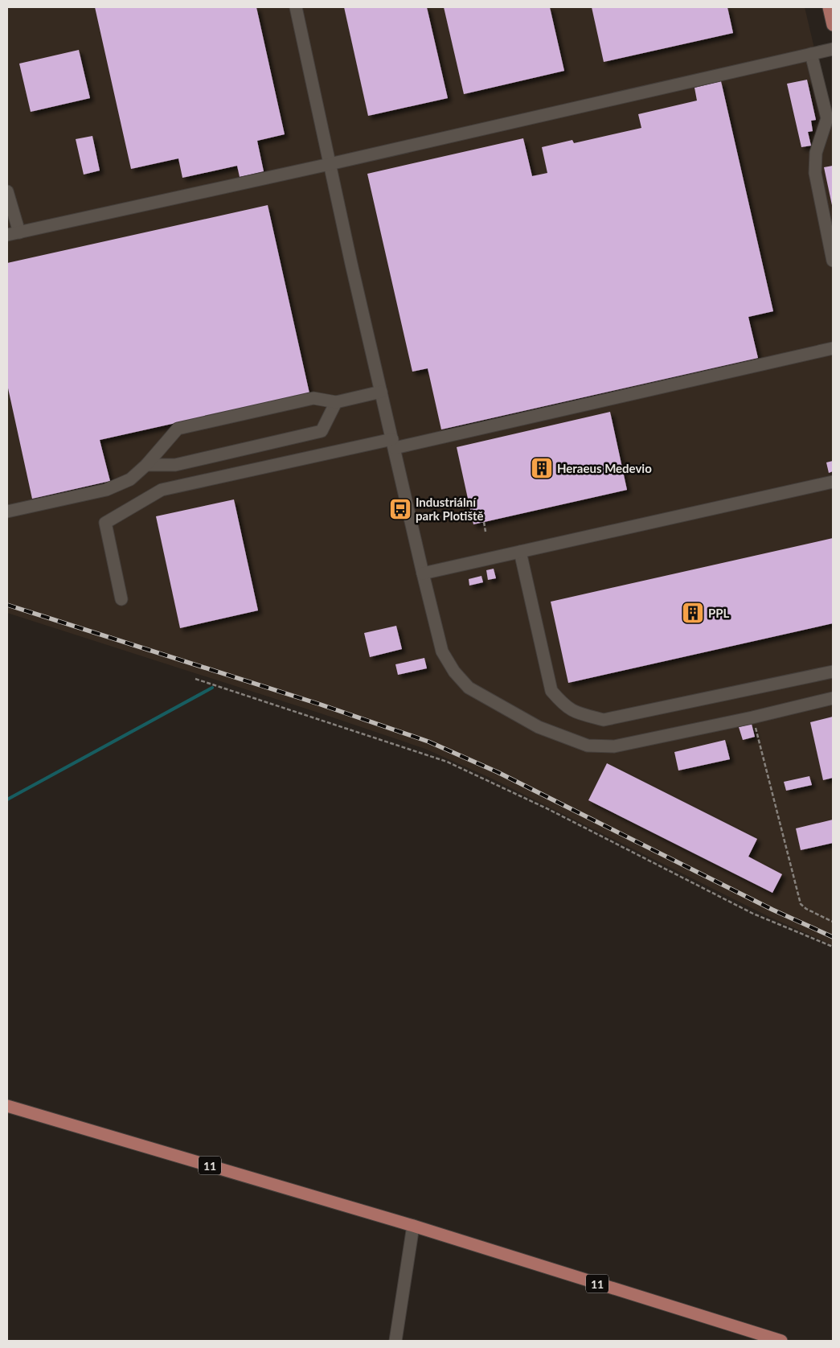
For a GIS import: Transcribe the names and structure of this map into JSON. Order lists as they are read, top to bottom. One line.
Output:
{"streets":{"main road":["11"]},"places":{"building":["Heraeus Medevio","PPL"],"bus stop":["Industriální park Plotiště"]}}
